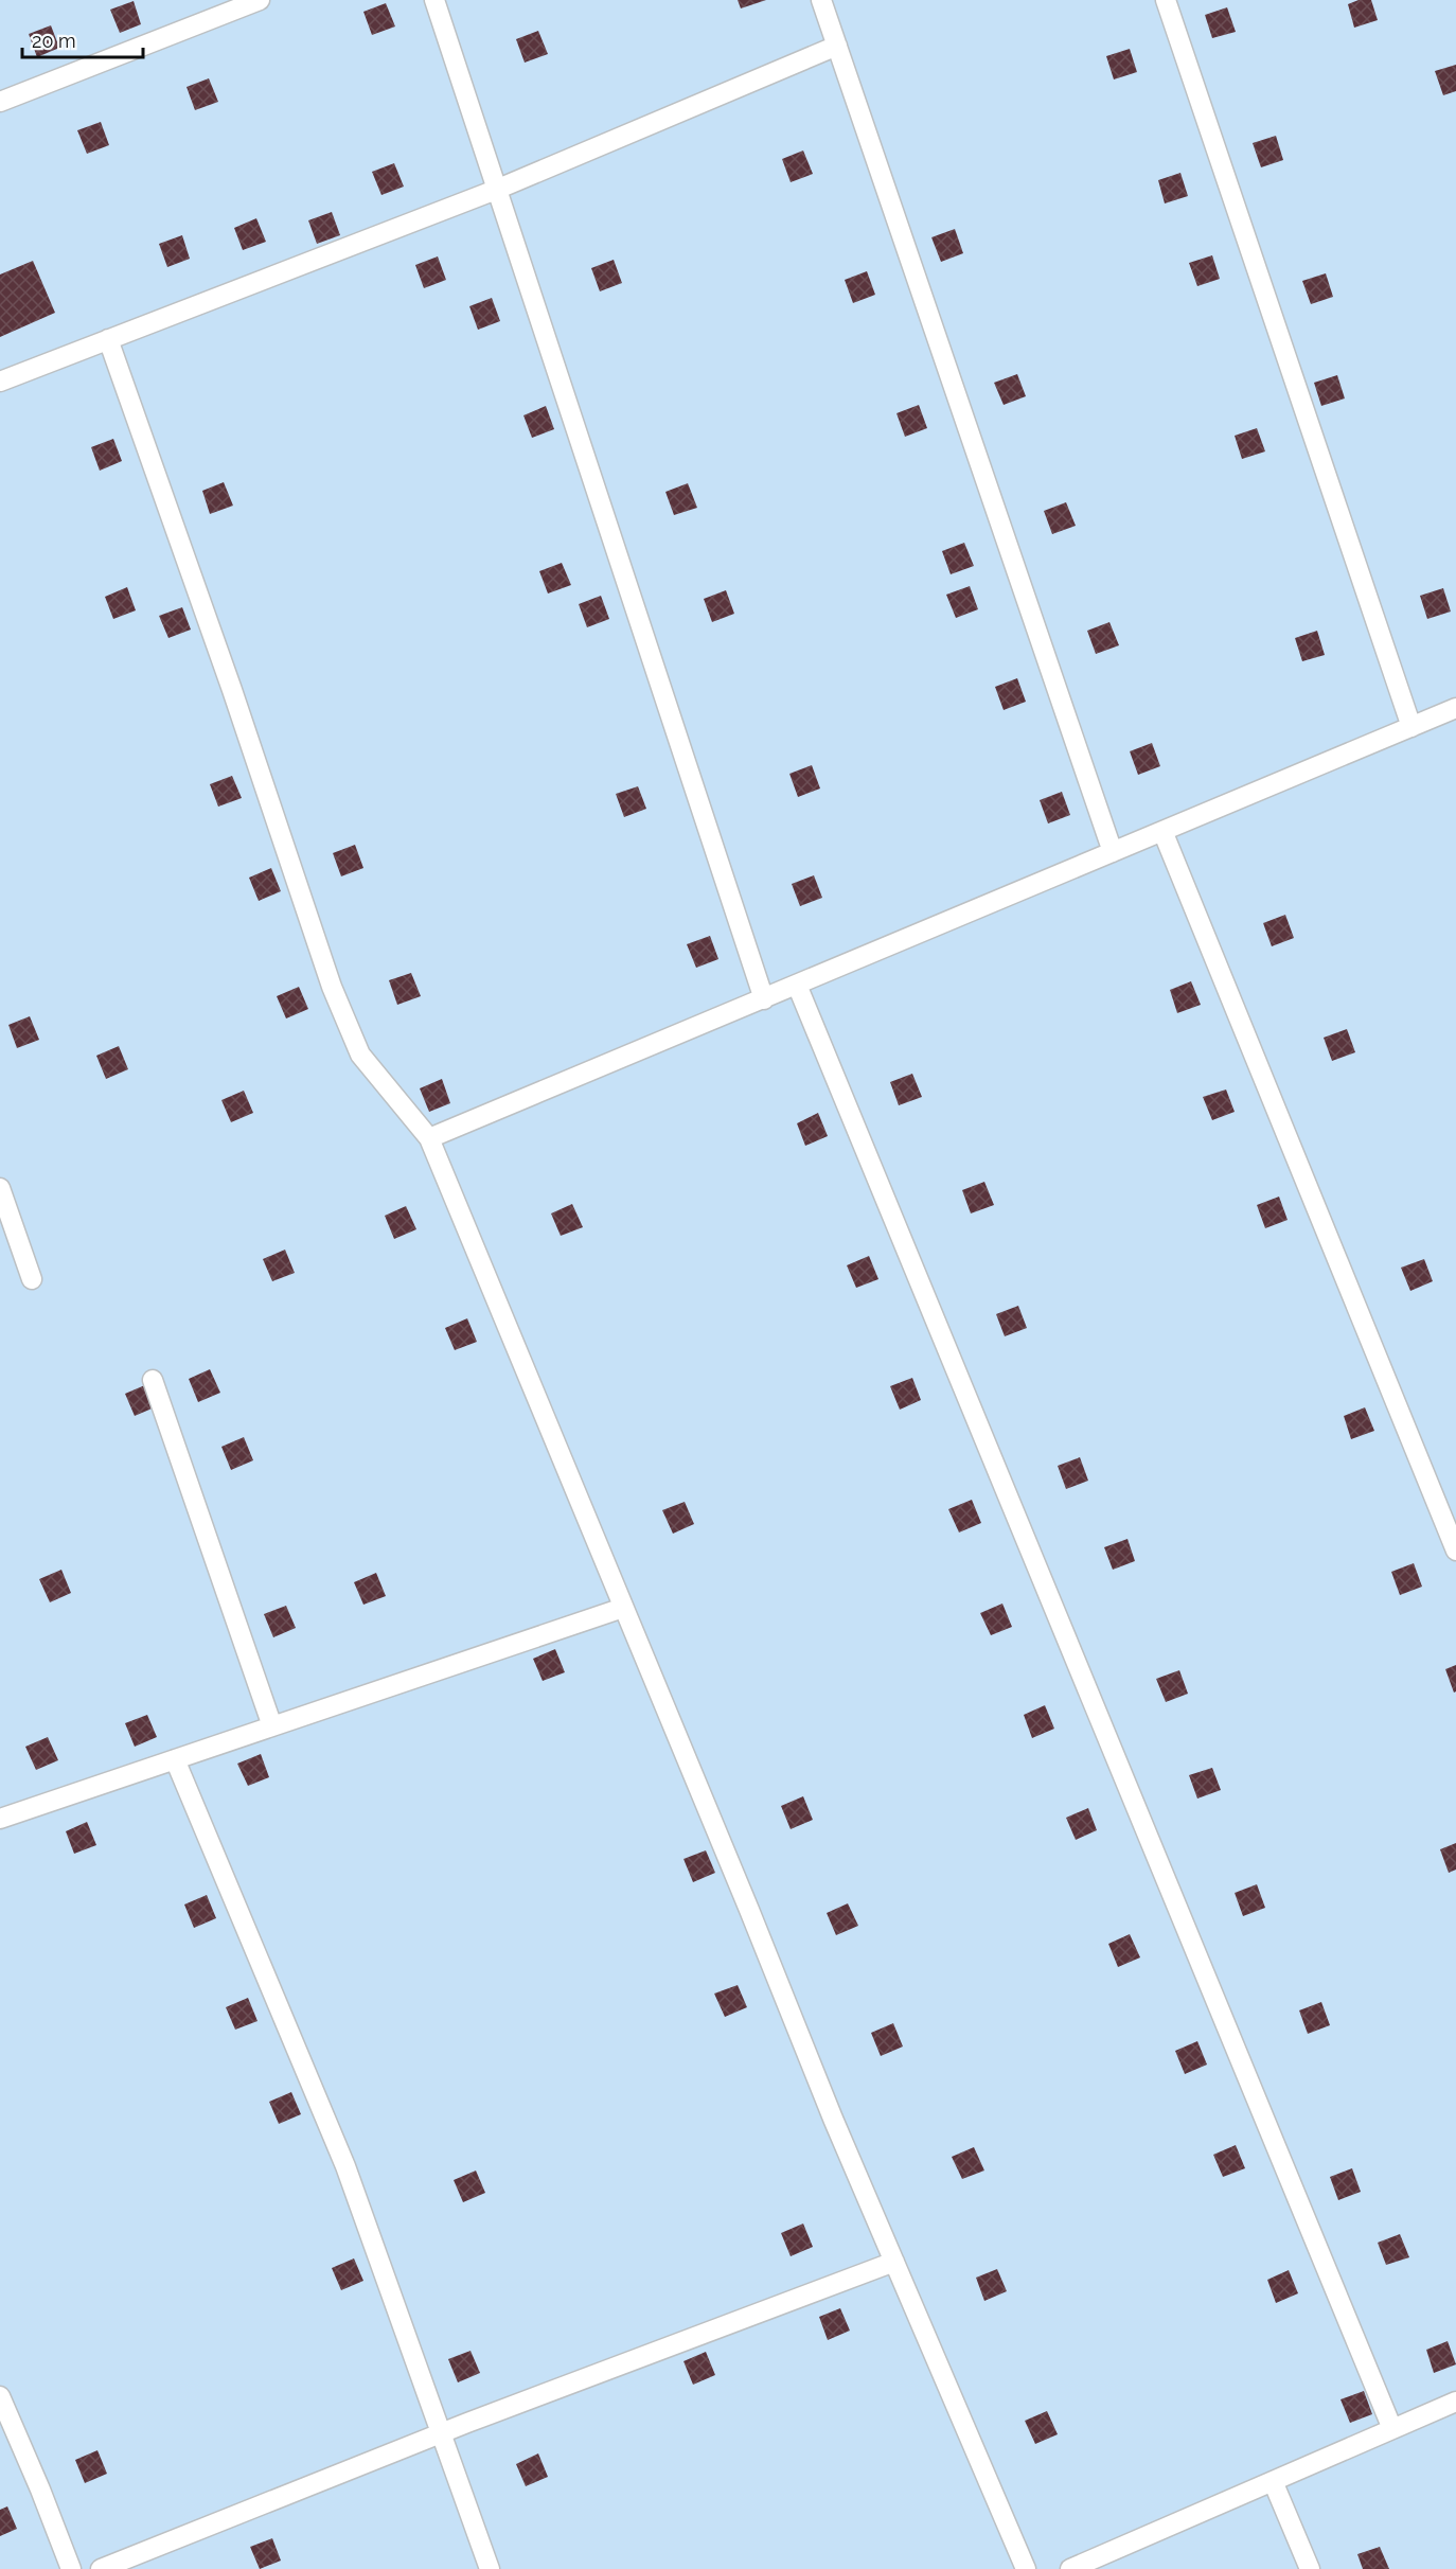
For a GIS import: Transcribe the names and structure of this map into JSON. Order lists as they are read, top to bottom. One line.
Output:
{"scale_bar":"20 m"}
